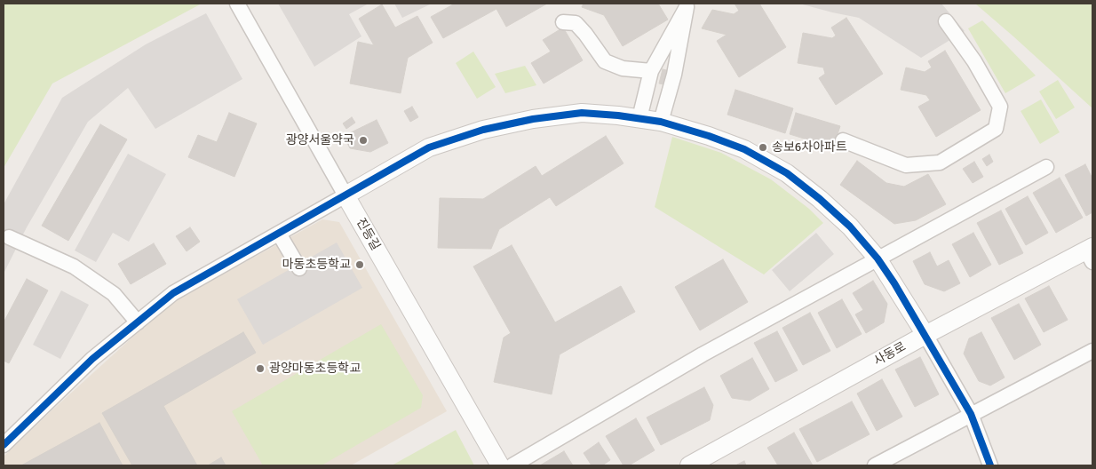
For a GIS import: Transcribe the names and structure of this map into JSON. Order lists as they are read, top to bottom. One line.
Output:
{"streets":{"street":["진등길","사동로"]},"places":["광양서울약국","송보6차아파트","마동초등학교","광양마동초등학교"]}
